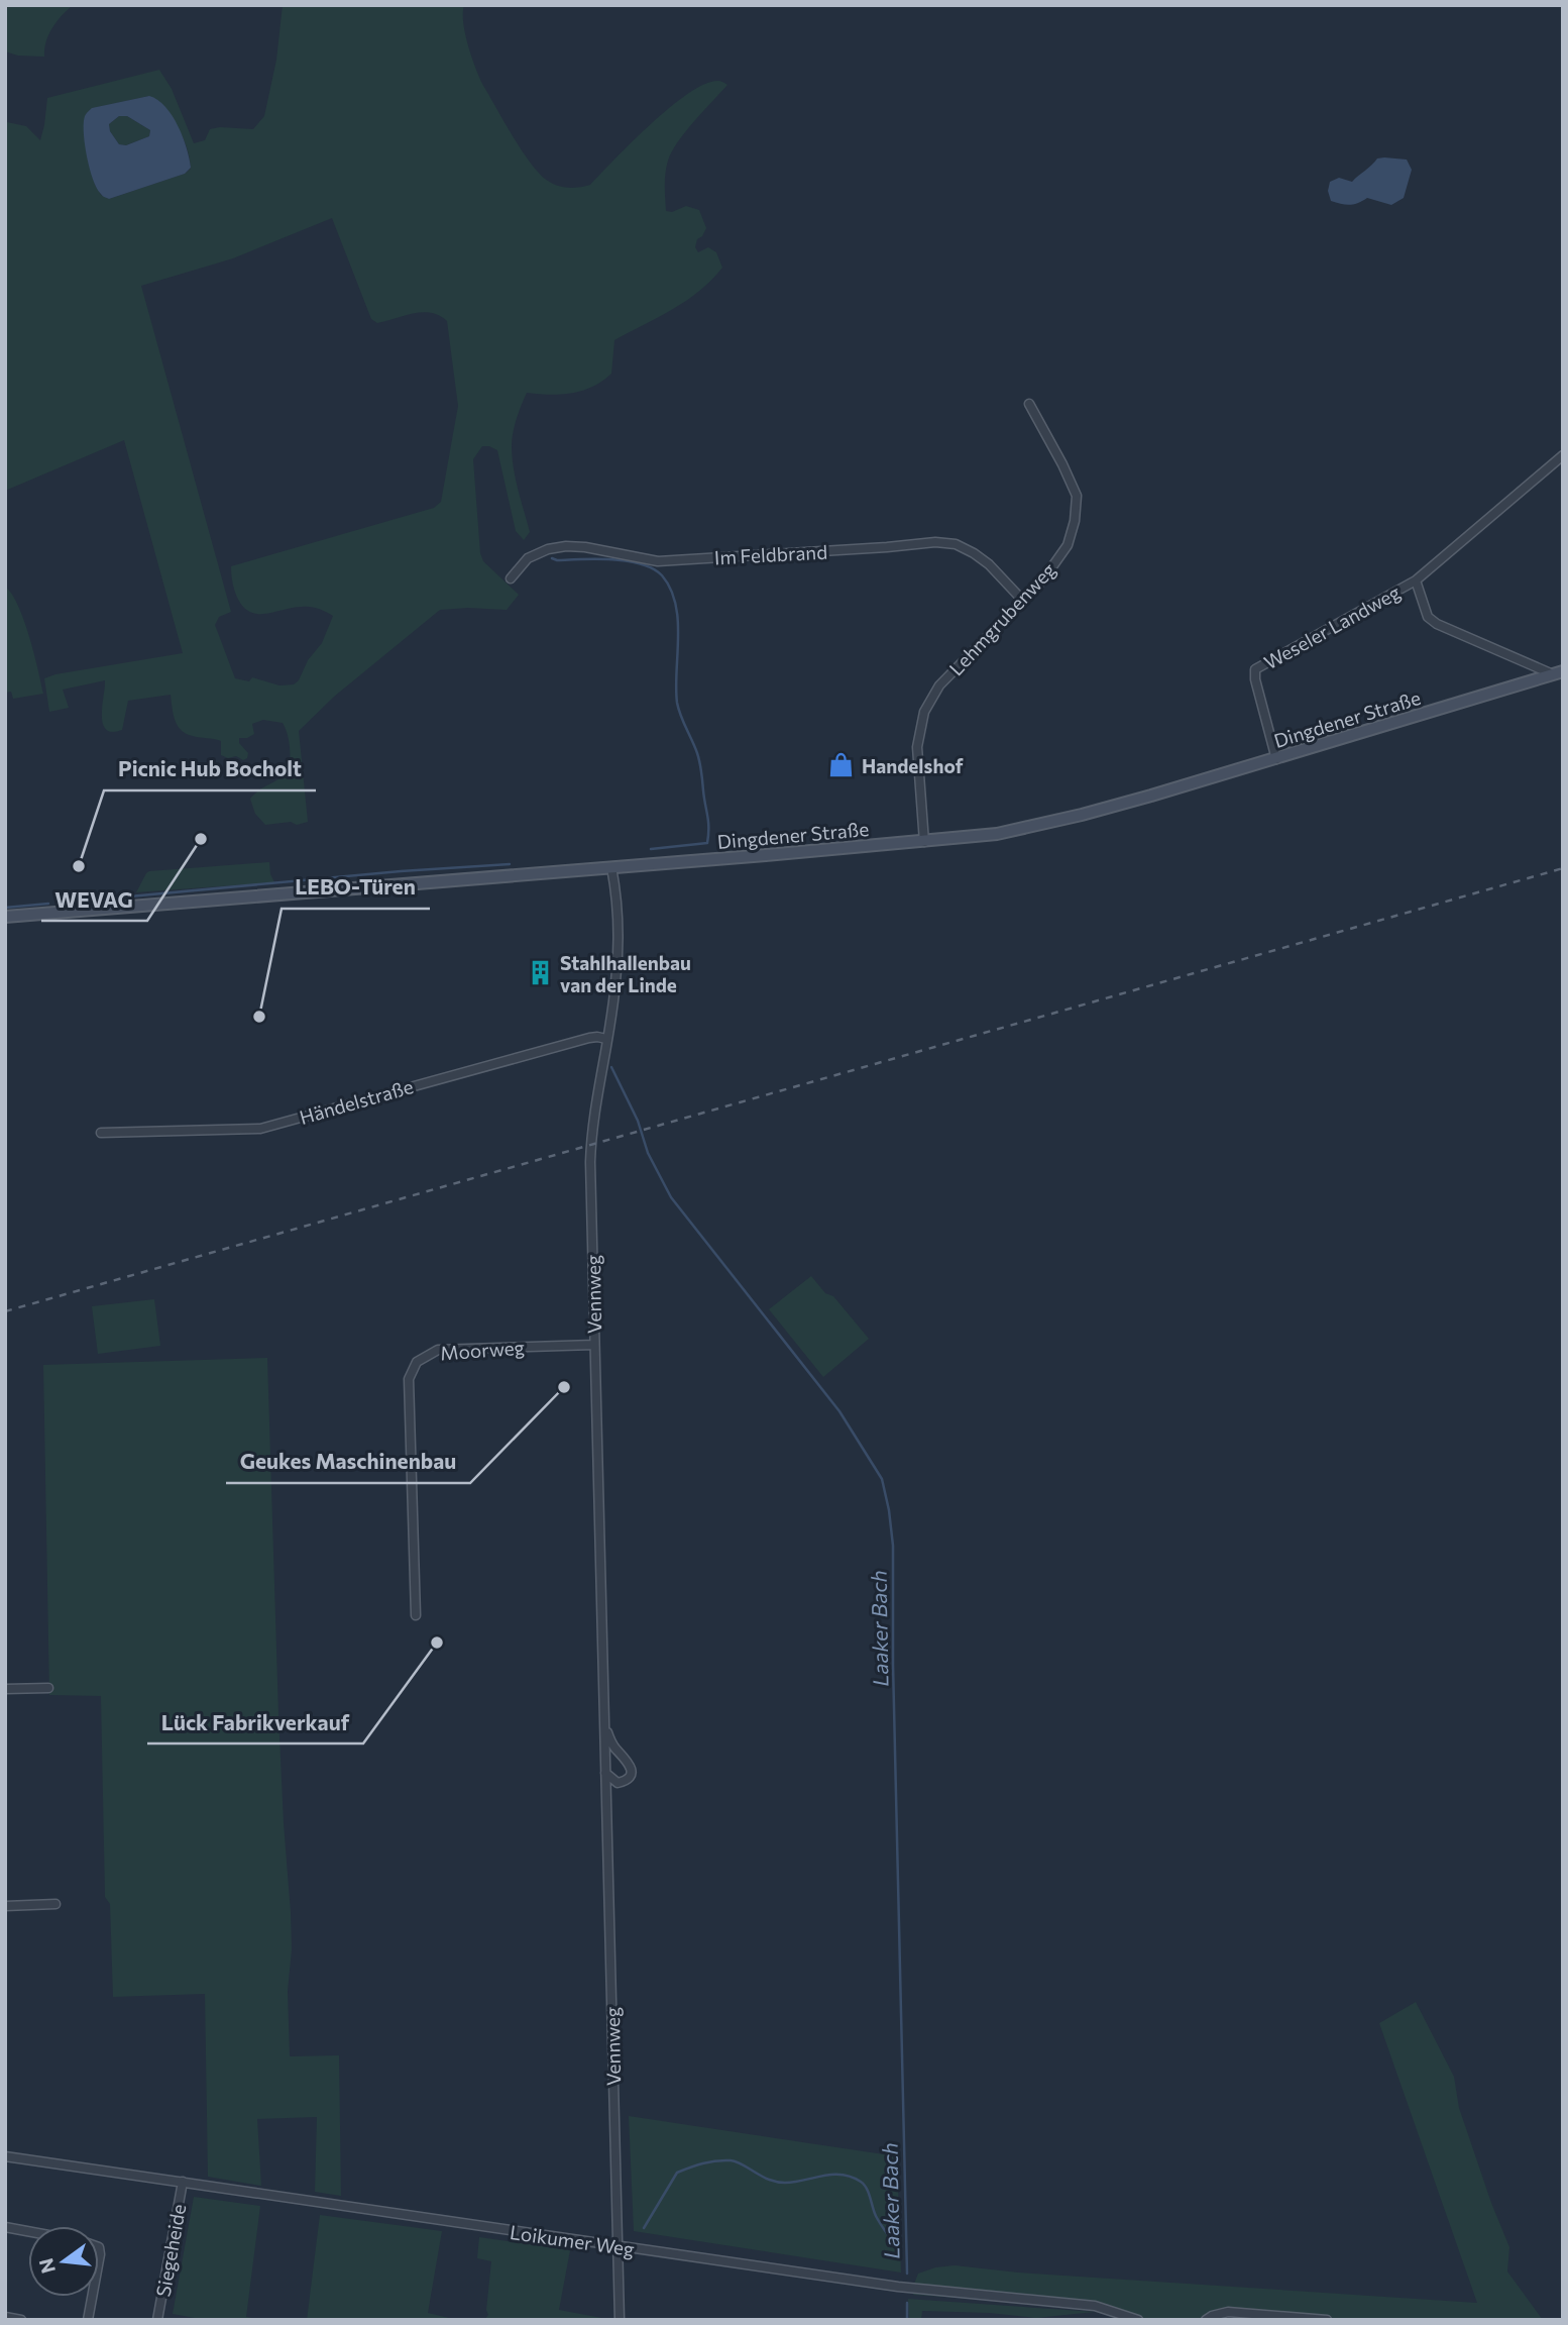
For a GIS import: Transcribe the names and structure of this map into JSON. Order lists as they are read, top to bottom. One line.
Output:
{"streets":{"main road":["Dingdener Straße"],"street":["Im Feldbrand","Lehmgrubenweg","Weseler Landweg","Händelstraße","Vennweg","Moorweg","Loikumer Weg","Siegeheide"]},"crossings":[["Im Feldbrand","Lehmgrubenweg"],["Lehmgrubenweg","Dingdener Straße"],["Weseler Landweg","Dingdener Straße"],["Dingdener Straße","Vennweg"],["Händelstraße","Vennweg"],["Vennweg","Moorweg"],["Vennweg","Loikumer Weg"],["Loikumer Weg","Siegeheide"]],"water":["Laaker Bach"],"places":{"shop":["Handelshof"],"other":["WEVAG","Picnic Hub Bocholt","LEBO-Türen","Geukes Maschinenbau","Lück Fabrikverkauf"],"building":["Stahlhallenbau van der Linde"]},"north":"left"}
